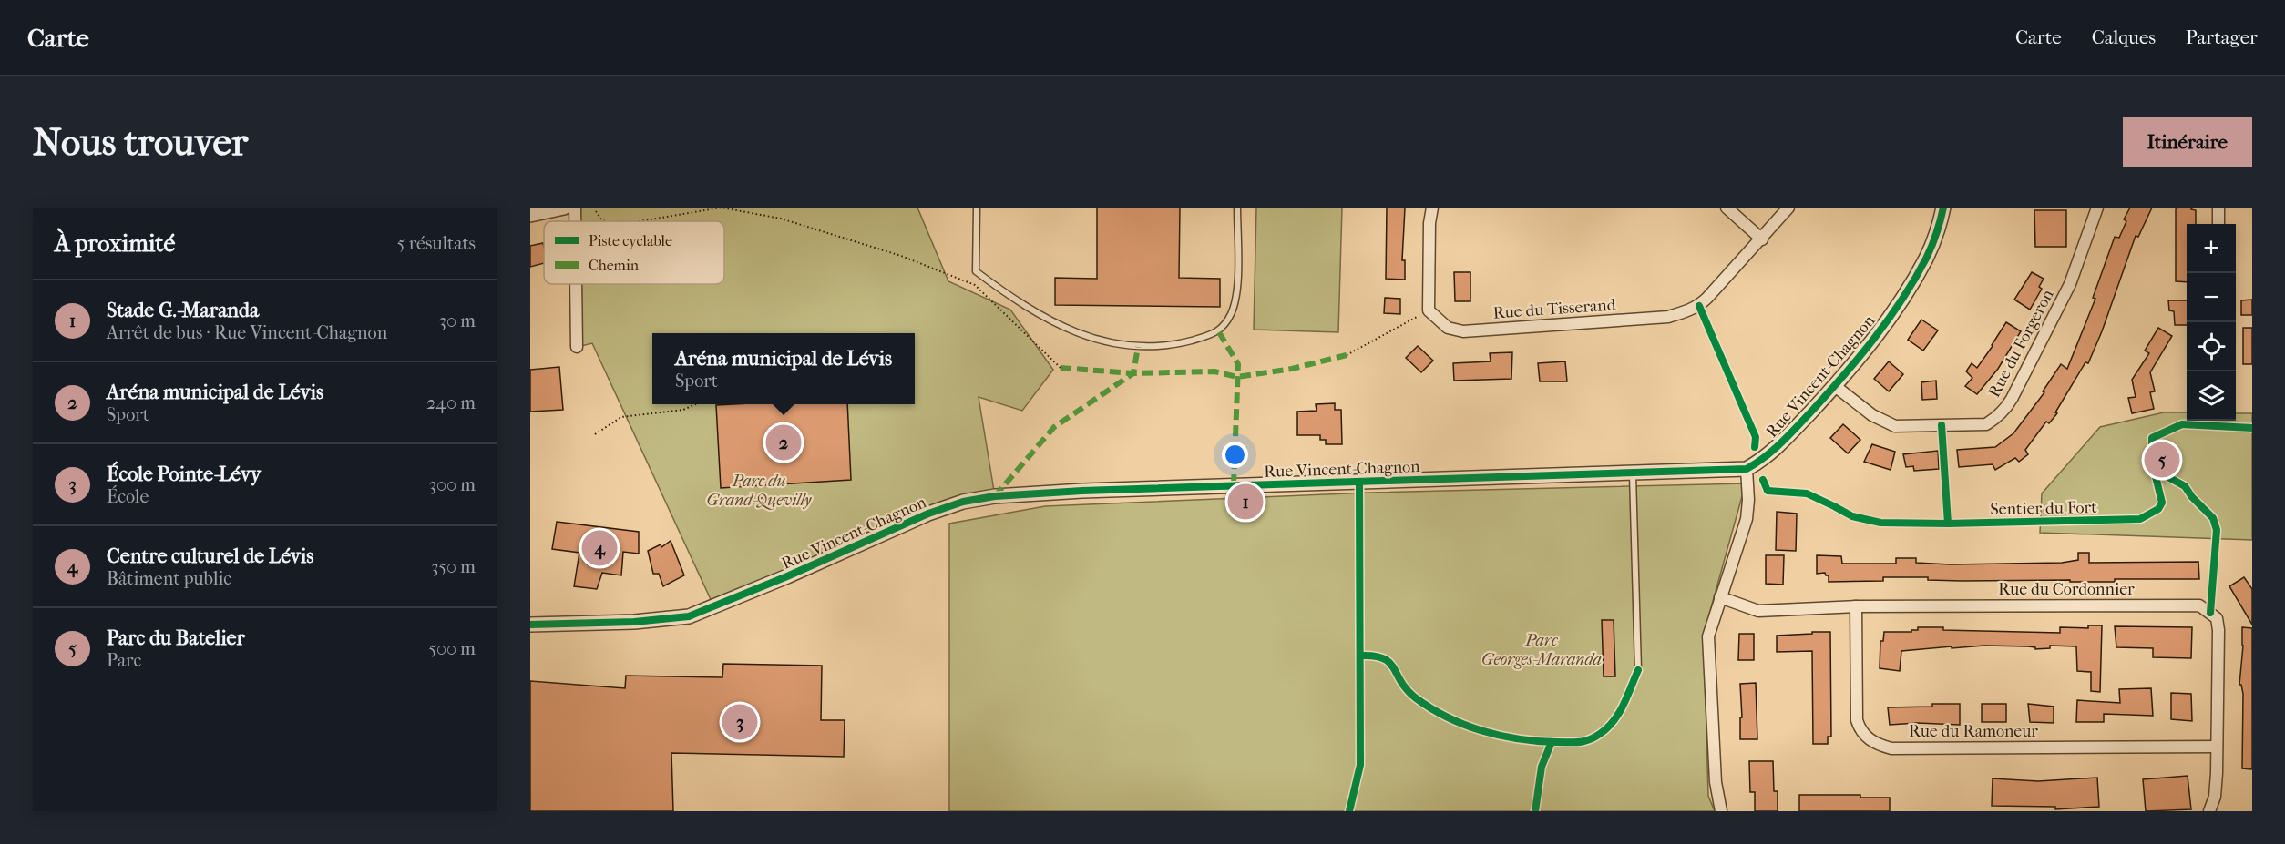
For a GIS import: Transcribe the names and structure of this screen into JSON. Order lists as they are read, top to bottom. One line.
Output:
{"streets":{"street":["Rue du Tisserand","Rue du Forgeron","Rue Vincent-Chagnon","Rue du Cordonnier","Rue du Ramoneur"],"cycle path":["Sentier du Fort"]},"crossings":[["Rue du Forgeron","Rue Vincent-Chagnon"],["Rue du Cordonnier","Rue du Ramoneur"]],"parks":["Parc du Grand-Quevilly","Parc Georges-Maranda"],"legend":["Piste cyclable","Chemin"],"page":{"header":"Carte","nav":["Carte","Calques","Partager"],"buttons":"Itinéraire","title":"Nous trouver","heading":["À proximité","5 résultats"],"map_buttons":["+","−"],"list":[{"mark":"1","name":"Stade G.-Maranda","note":"Arrêt de bus · Rue Vincent-Chagnon","value":"30 m"},{"mark":"2","name":"Aréna municipal de Lévis","note":"Sport","value":"240 m"},{"mark":"3","name":"École Pointe-Lévy","note":"École","value":"300 m"},{"mark":"4","name":"Centre culturel de Lévis","note":"Bâtiment public","value":"350 m"},{"mark":"5","name":"Parc du Batelier","note":"Parc","value":"500 m"}],"popup":["Aréna municipal de Lévis","Sport"],"pins":["2","5","1","4","3"]}}
